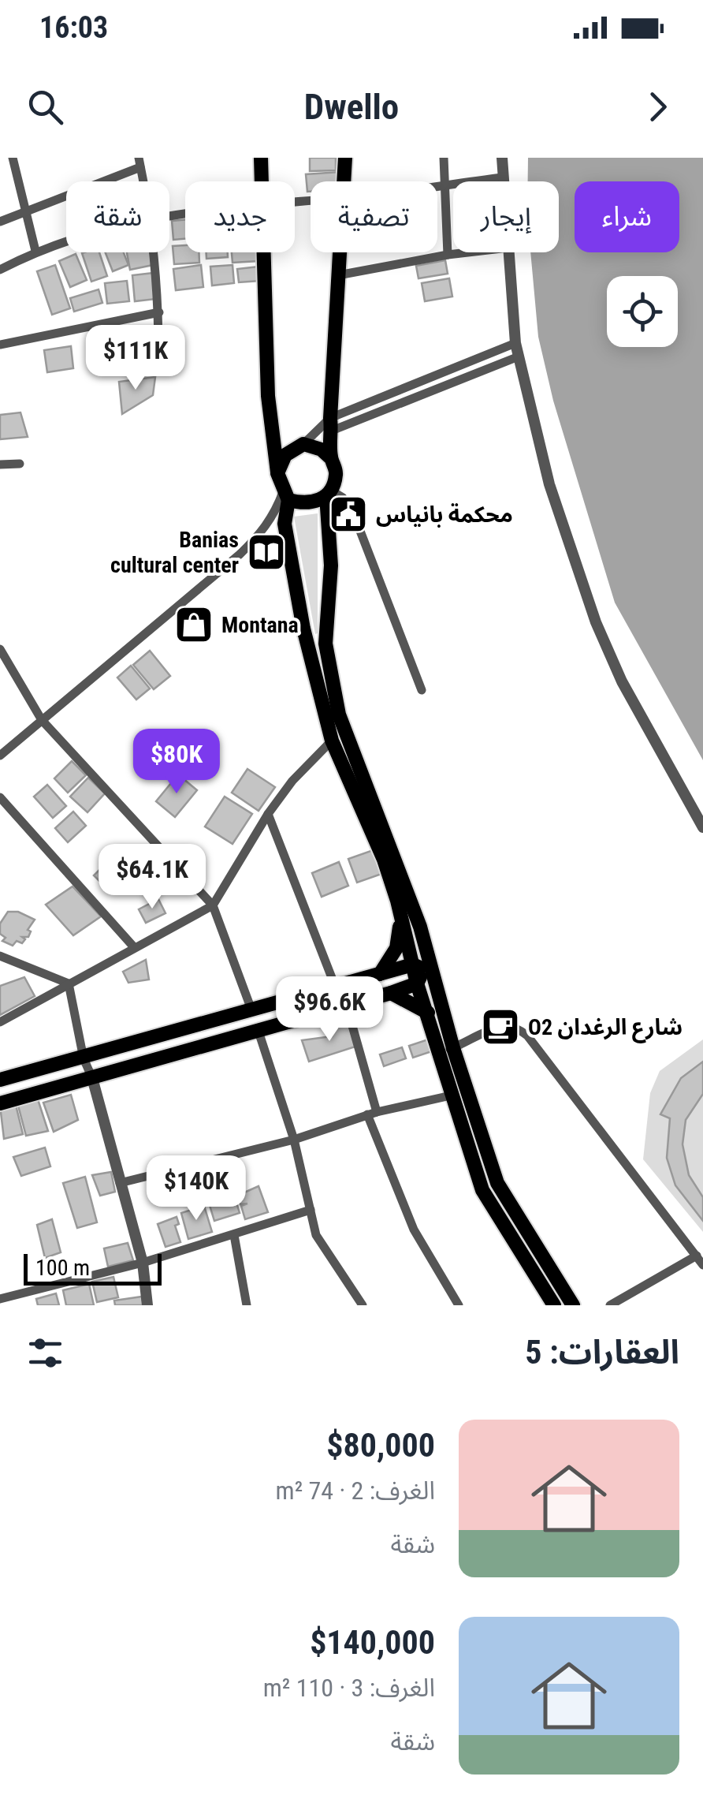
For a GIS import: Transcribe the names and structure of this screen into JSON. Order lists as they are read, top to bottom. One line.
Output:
{"places":{"public building":["محكمة بانياس"],"library":["Banias cultural center"],"shop":["Montana"],"cafe":["O2 شارع الرغدان"]},"scale_bar":"100 m","page":{"status":"16:03","header":"Dwello","chip":["شراء","إيجار","تصفية","جديد","شقة"],"price":["$111K","$80K","$64.1K","$96.6K","$140K"],"scale":"100 m","heading":"العقارات: 5","list":[{"name":"$80,000","note":"الغرف: 2 · 74 m² · شقة"},{"name":"$140,000","note":"الغرف: 3 · 110 m² · شقة"}]}}
